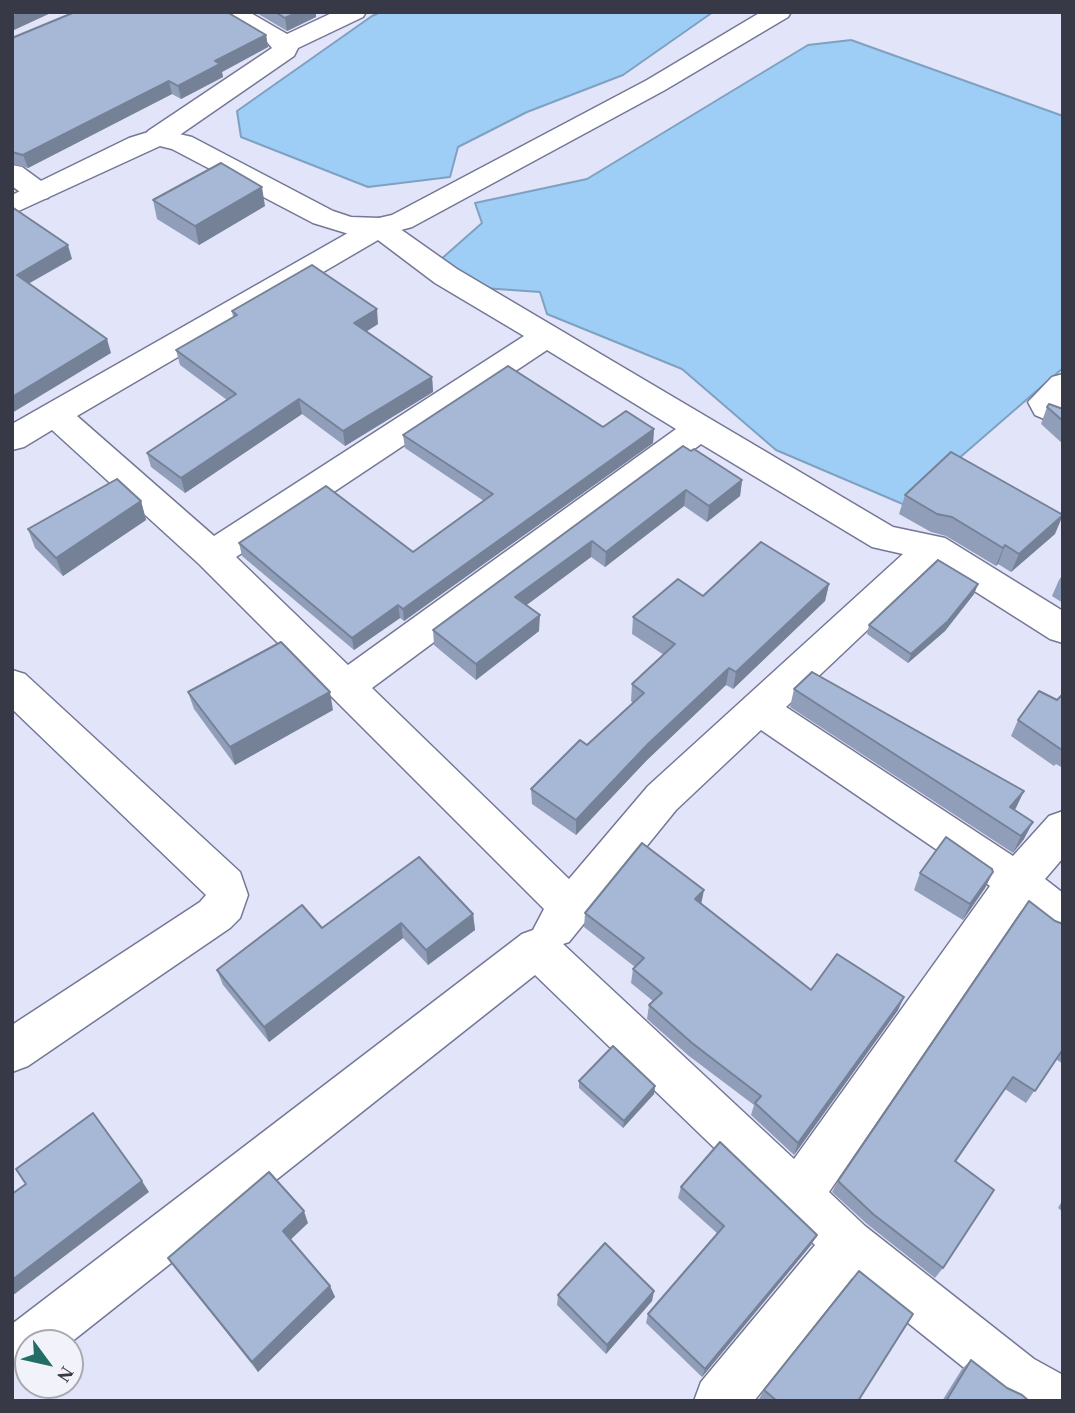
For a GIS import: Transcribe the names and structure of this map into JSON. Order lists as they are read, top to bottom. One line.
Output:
{"north":"bottom right"}
